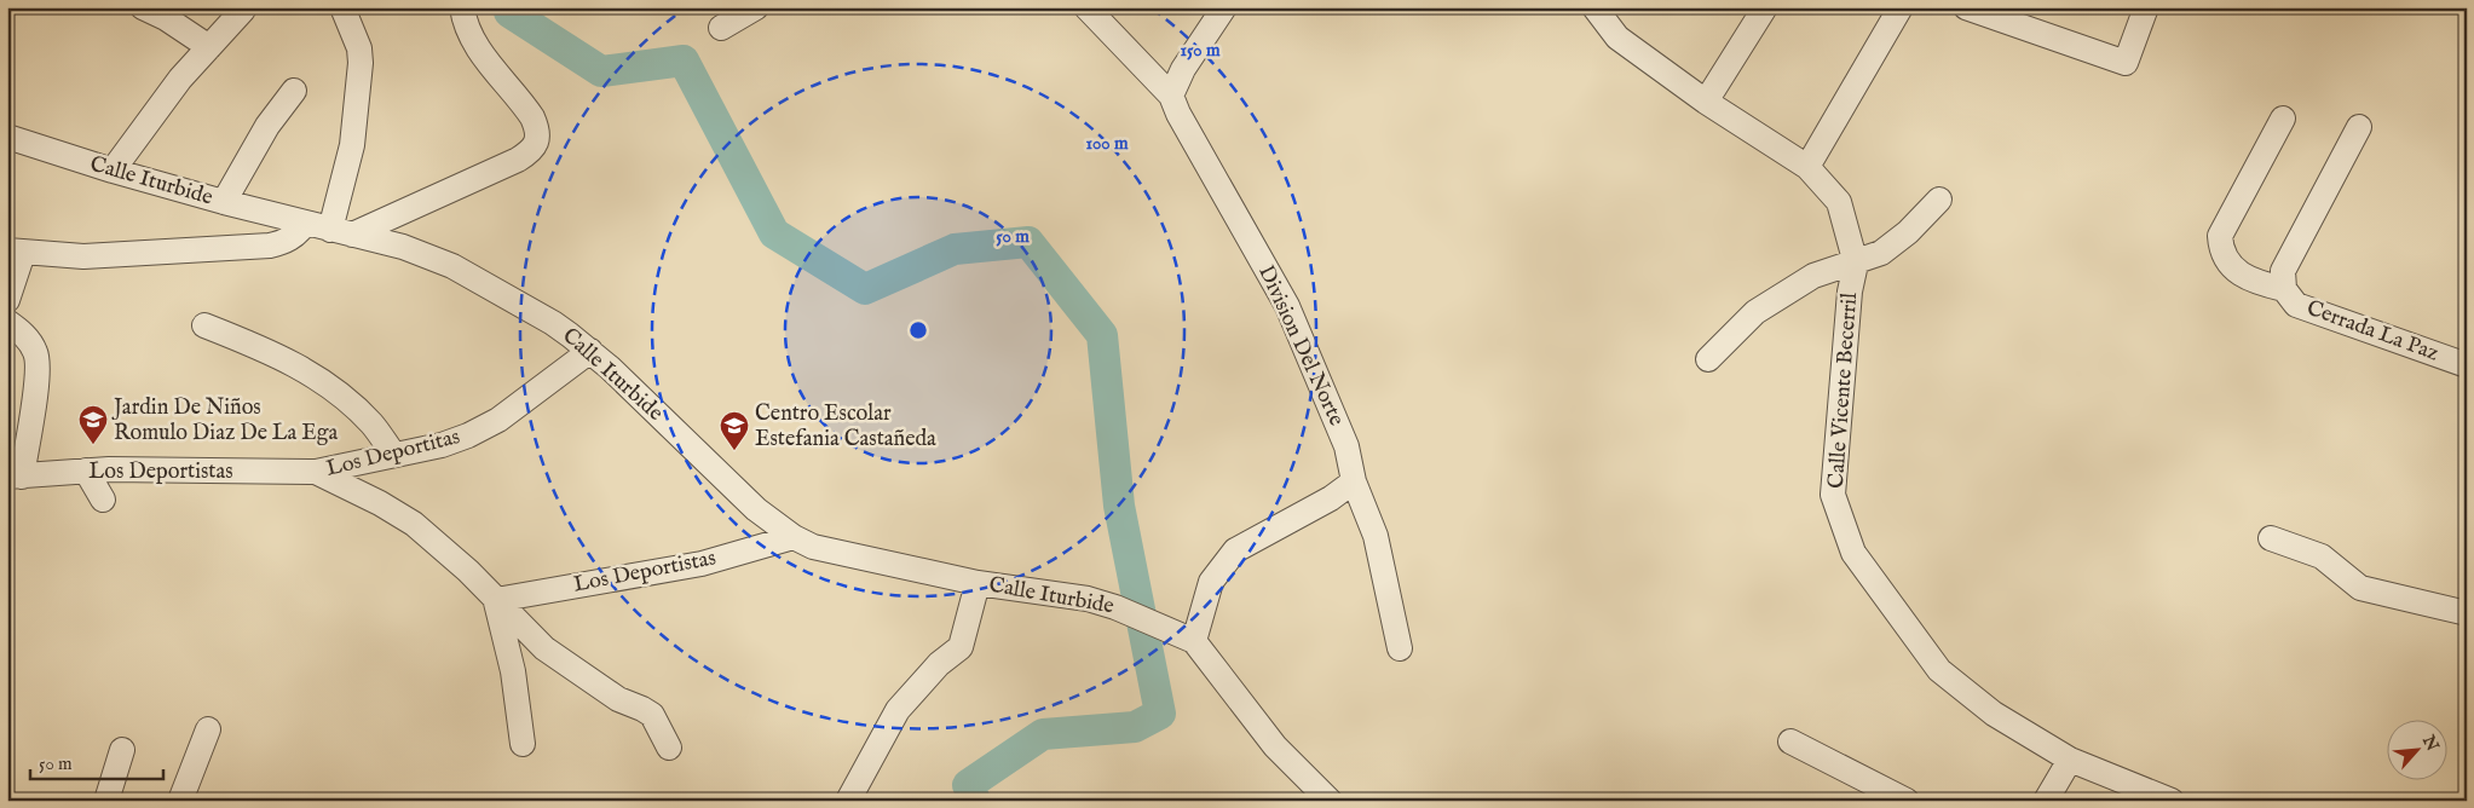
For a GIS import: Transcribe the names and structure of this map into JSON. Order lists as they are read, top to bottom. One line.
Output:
{"streets":{"street":["Calle Iturbide","Cerrada La Paz","Division Del Norte","Calle Vicente Becerril","Los Deportitas","Los Deportistas"]},"crossings":[["Calle Iturbide","Los Deportitas"],["Calle Iturbide","Los Deportistas"],["Los Deportitas","Los Deportistas"]],"places":{"school or university":["Jardin De Niños Romulo Diaz De La Ega","Centro Escolar Estefania Castañeda"]},"scale_bar":"50 m","north":"top right","rings":["150 m","100 m","50 m"]}
